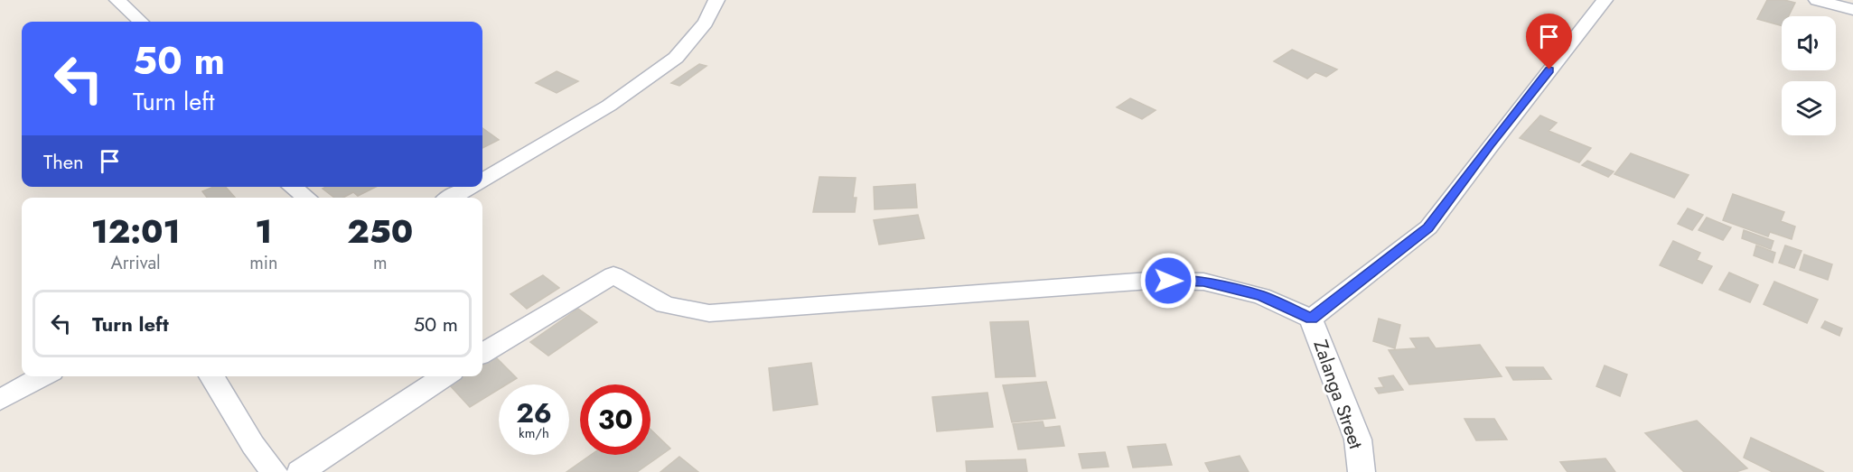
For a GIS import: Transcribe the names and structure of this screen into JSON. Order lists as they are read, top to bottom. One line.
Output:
{"streets":{"street":["Zalanga Street"]},"page":{"turn":["50 m","Turn left"],"then":"Then","eta":["12:01","Arrival","1","min","250","m"],"list":[{"name":"Turn left","value":"50 m"}],"speed":"26 km/h","limit":"30"}}
